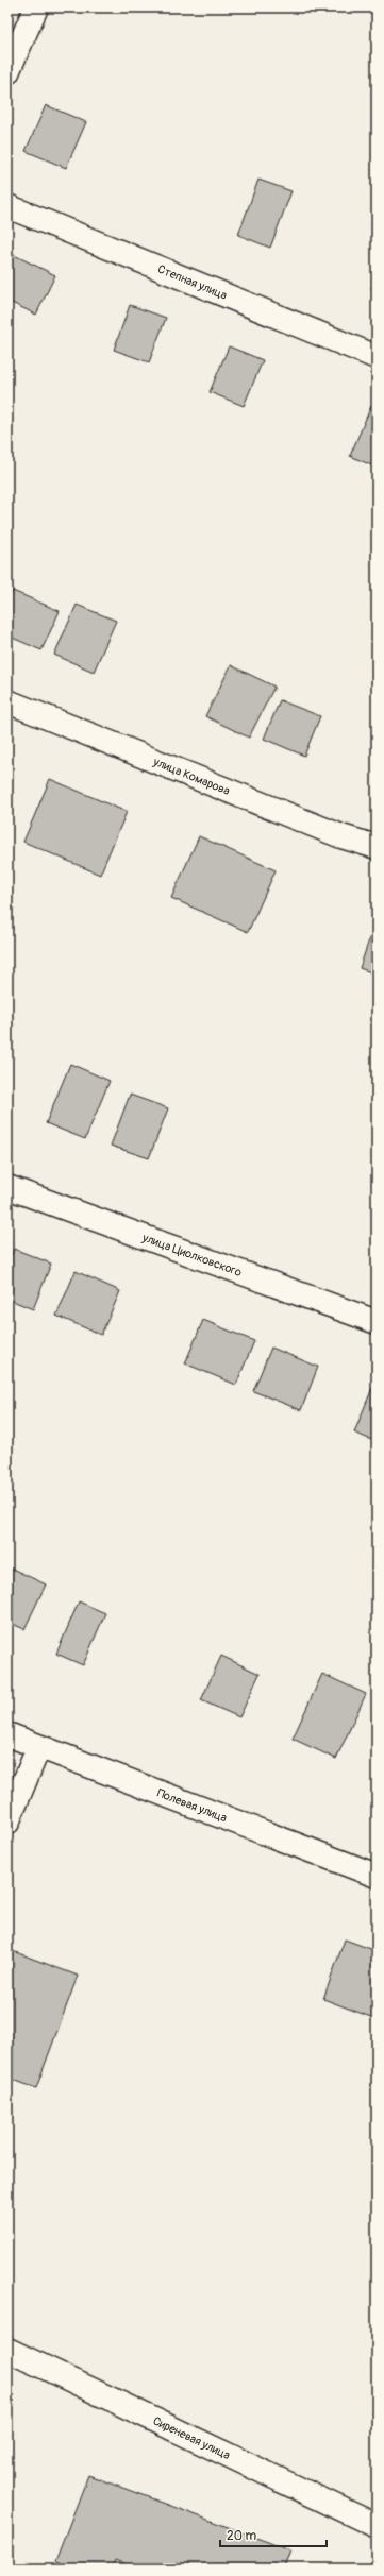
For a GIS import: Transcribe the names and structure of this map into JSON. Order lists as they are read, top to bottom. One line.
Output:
{"streets":{"street":["Степная улица","улица Комарова","улица Циолковского","Полевая улица","Сиреневая улица"]},"scale_bar":"20 m"}
